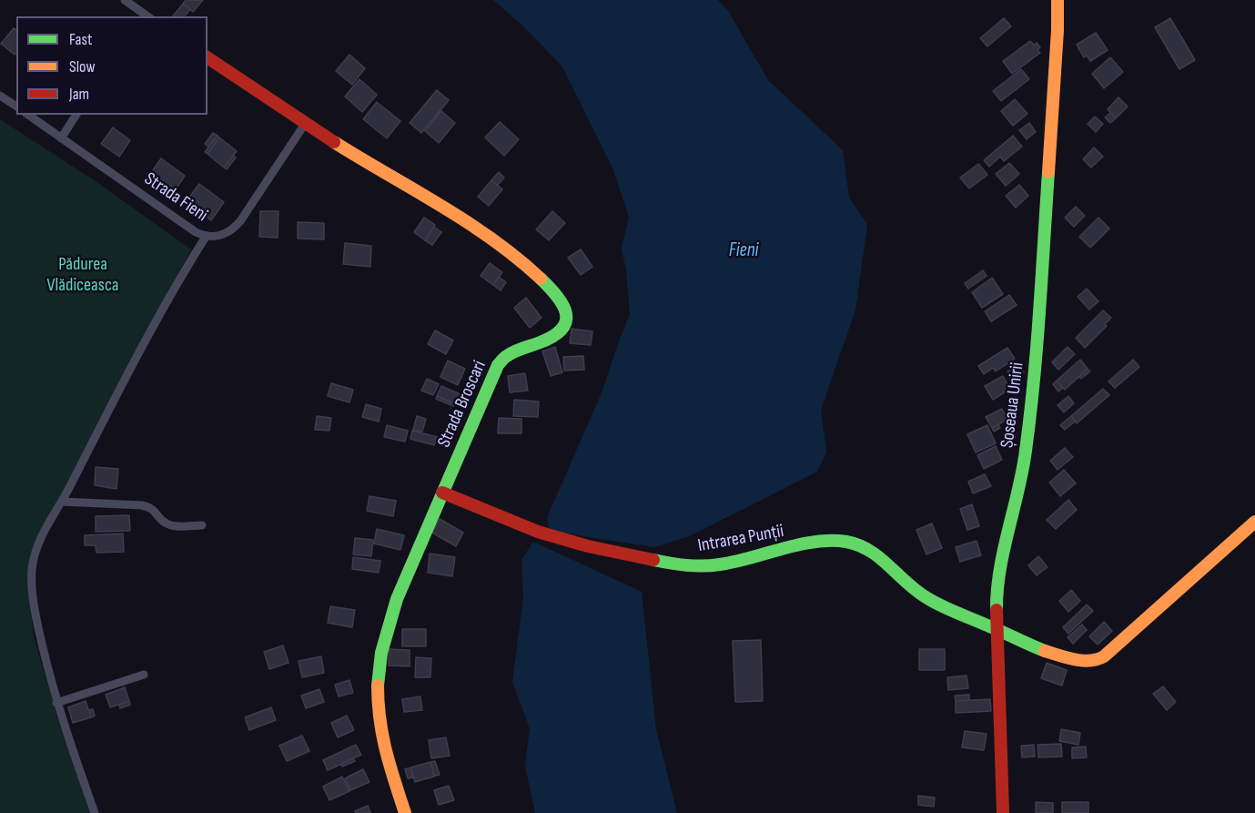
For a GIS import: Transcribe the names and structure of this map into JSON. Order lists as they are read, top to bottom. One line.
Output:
{"streets":{"street":["Strada Fieni","Strada Broscari","Șoseaua Unirii","Intrarea Punții"]},"crossings":[["Strada Fieni","Strada Broscari"],["Strada Broscari","Intrarea Punții"],["Șoseaua Unirii","Intrarea Punții"]],"water":["Fieni"],"parks":["Pădurea Vlădiceasca"],"legend":["Fast","Slow","Jam"]}
